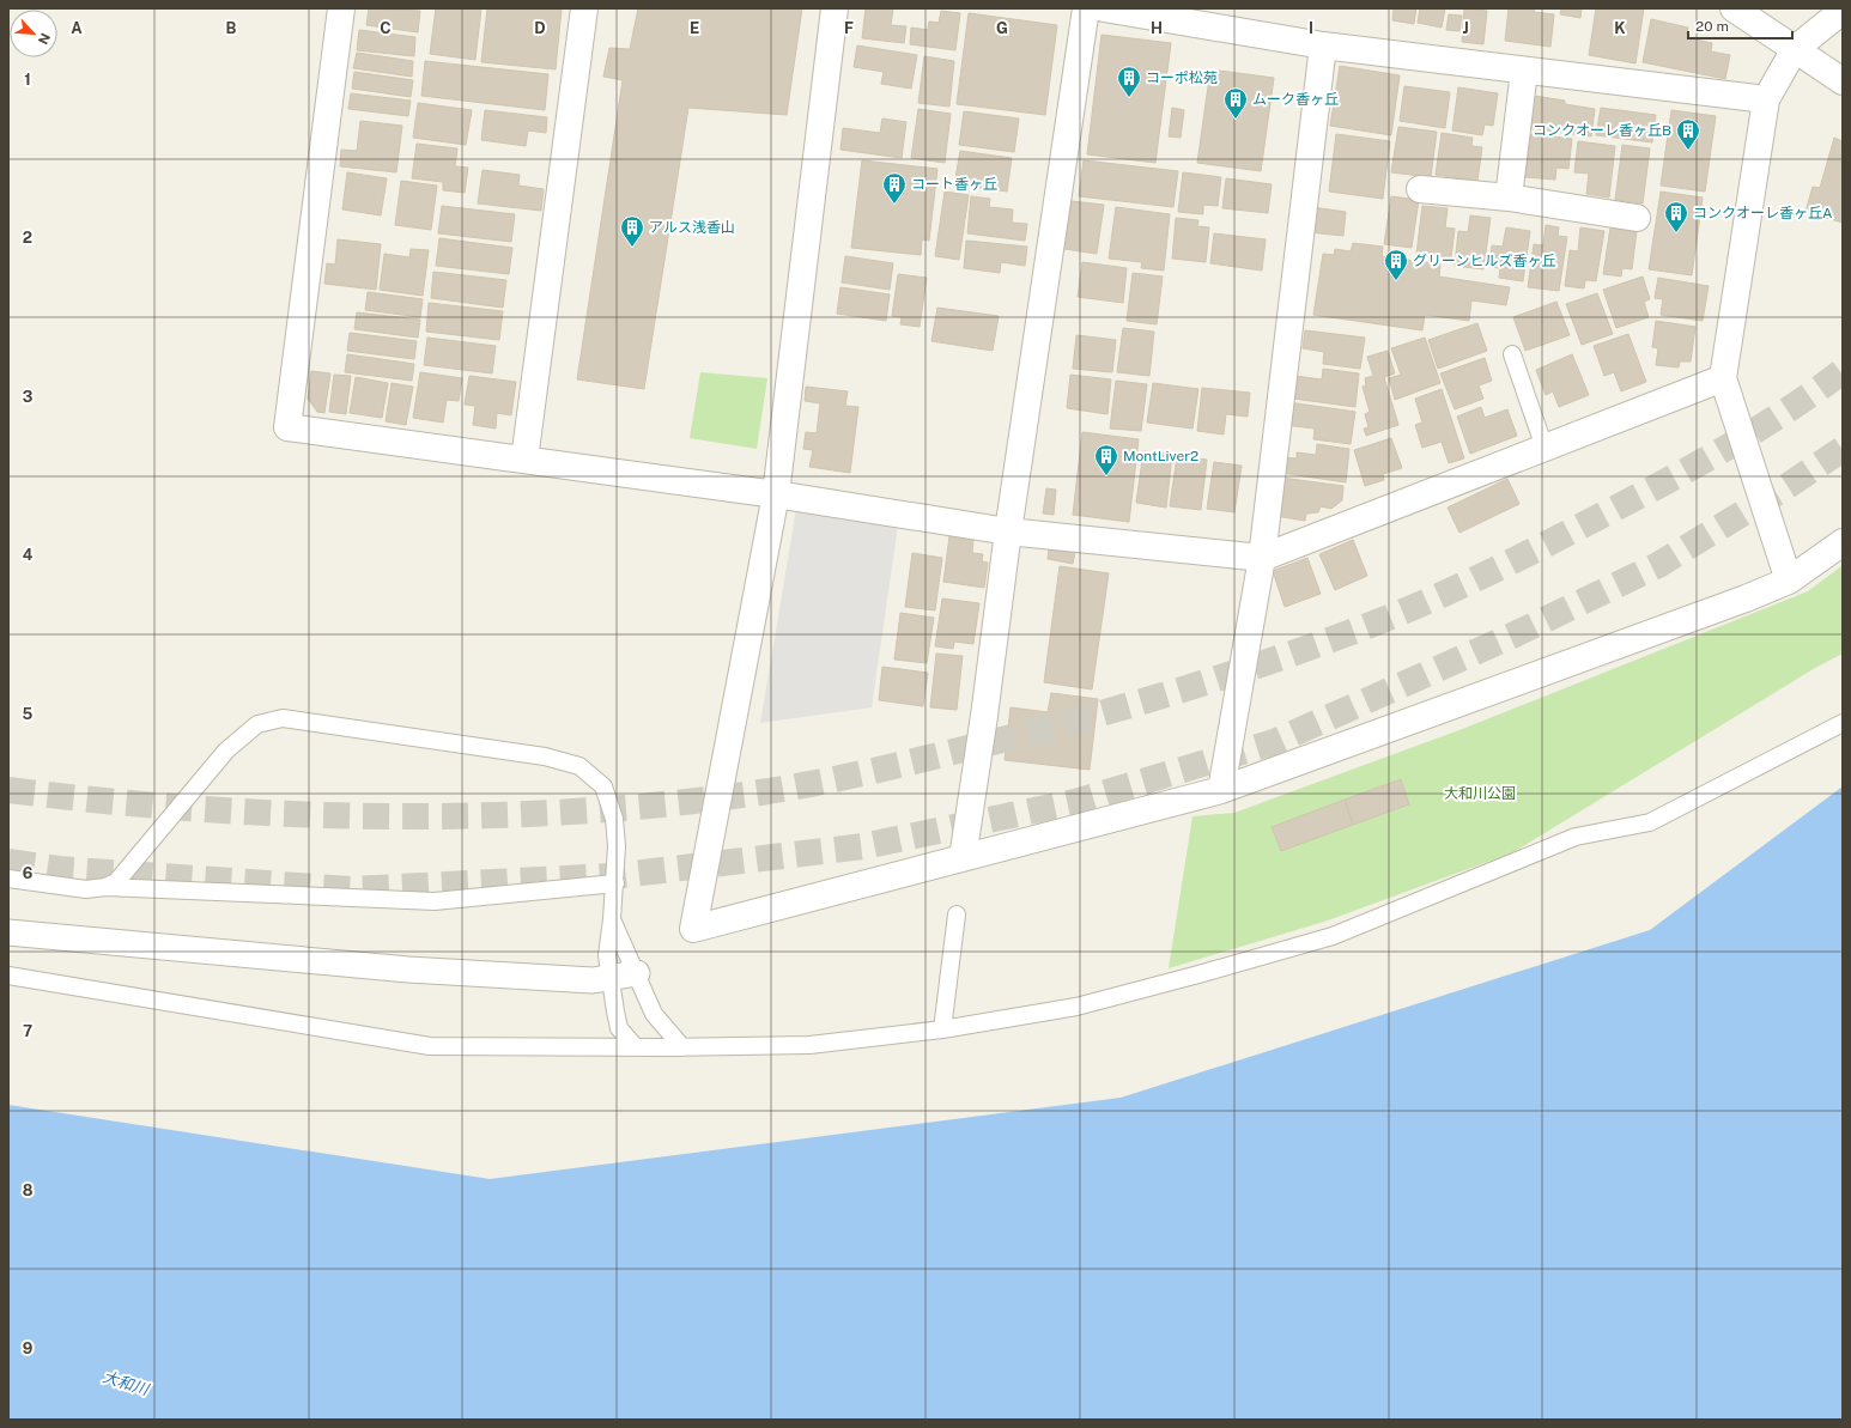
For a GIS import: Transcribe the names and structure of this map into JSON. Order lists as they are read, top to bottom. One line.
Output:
{"water":["大和川"],"parks":["大和川公園"],"places":{"building":["コーポ松苑","ムーク香ヶ丘","コンクオーレ香ヶ丘B","コート香ヶ丘","コンクオーレ香ヶ丘A","アルス浅香山","グリーンヒルズ香ヶ丘","MontLiver2"]},"scale_bar":"20 m","north":"bottom right","grid":{"columns":["A","B","C","D","E","F","G","H","I","J","K"],"rows":["1","2","3","4","5","6","7","8","9"]}}
